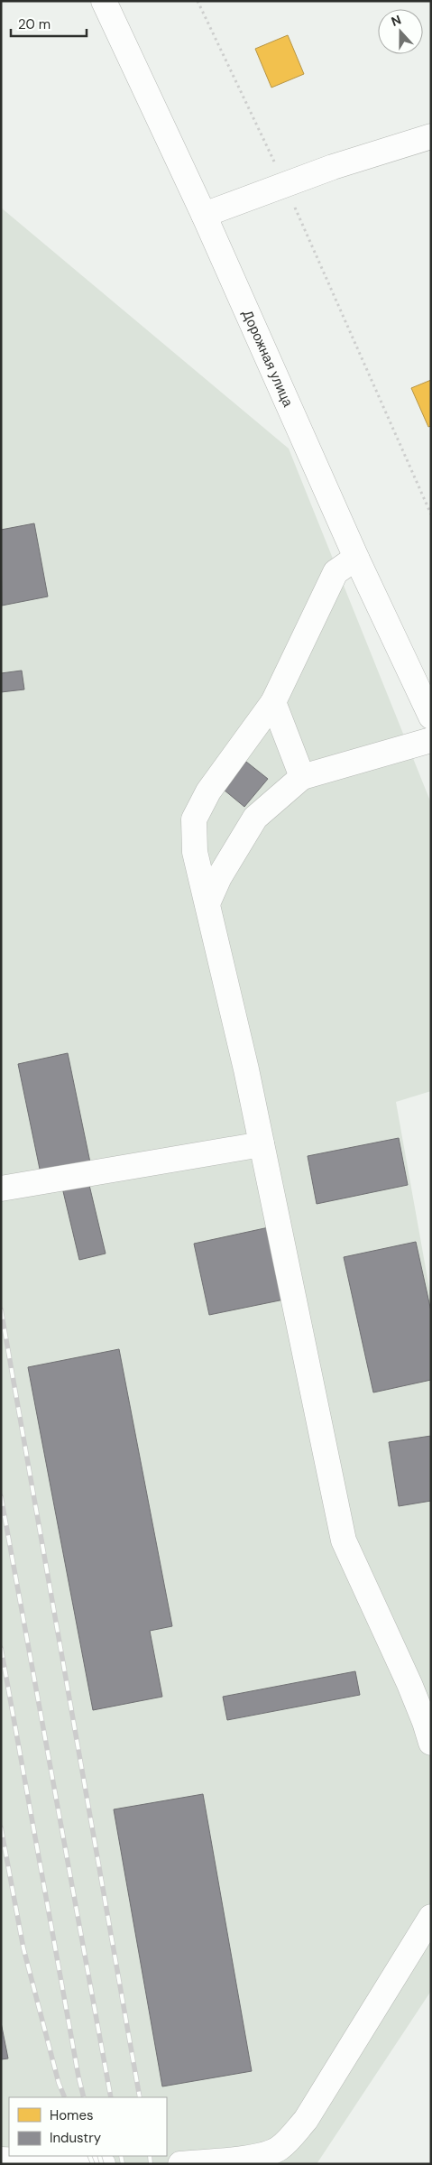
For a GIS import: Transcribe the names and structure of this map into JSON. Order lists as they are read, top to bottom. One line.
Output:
{"streets":{"street":["Дорожная улица"]},"legend":["Homes","Industry"],"scale_bar":"20 m","north":"top"}
